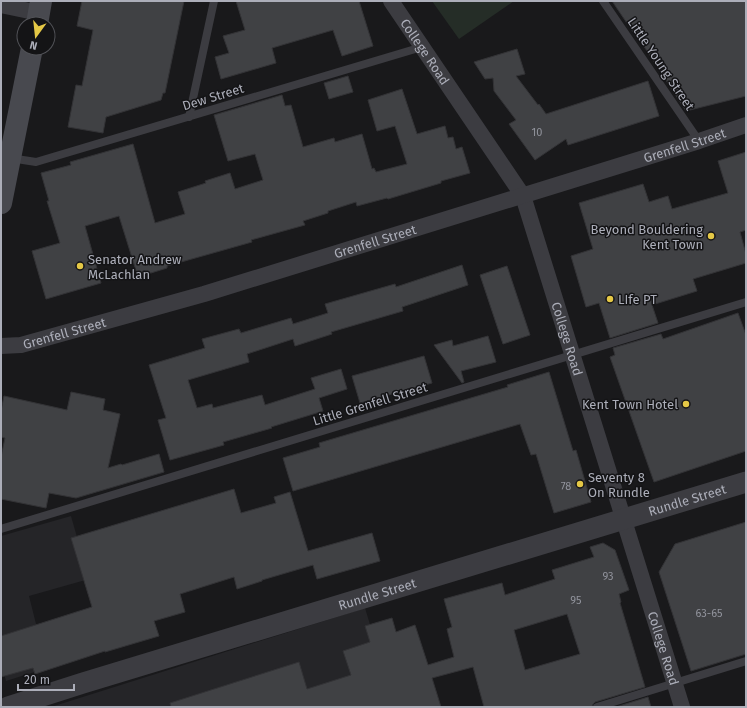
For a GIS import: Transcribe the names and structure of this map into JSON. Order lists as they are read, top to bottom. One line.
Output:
{"streets":{"street":["College Road","Grenfell Street","Rundle Street"],"lane":["Little Young Street","Dew Street","Little Grenfell Street"]},"crossings":[["College Road","Dew Street"],["College Road","Grenfell Street"],["College Road","Little Grenfell Street"],["College Road","Rundle Street"],["Little Young Street","Grenfell Street"]],"places":["Beyond Bouldering Kent Town","Senator Andrew McLachlan","LIfe PT","Kent Town Hotel","Seventy 8 On Rundle"],"house_numbers":["10","78","93","95","63-65"],"scale_bar":"20 m","north":"bottom"}
